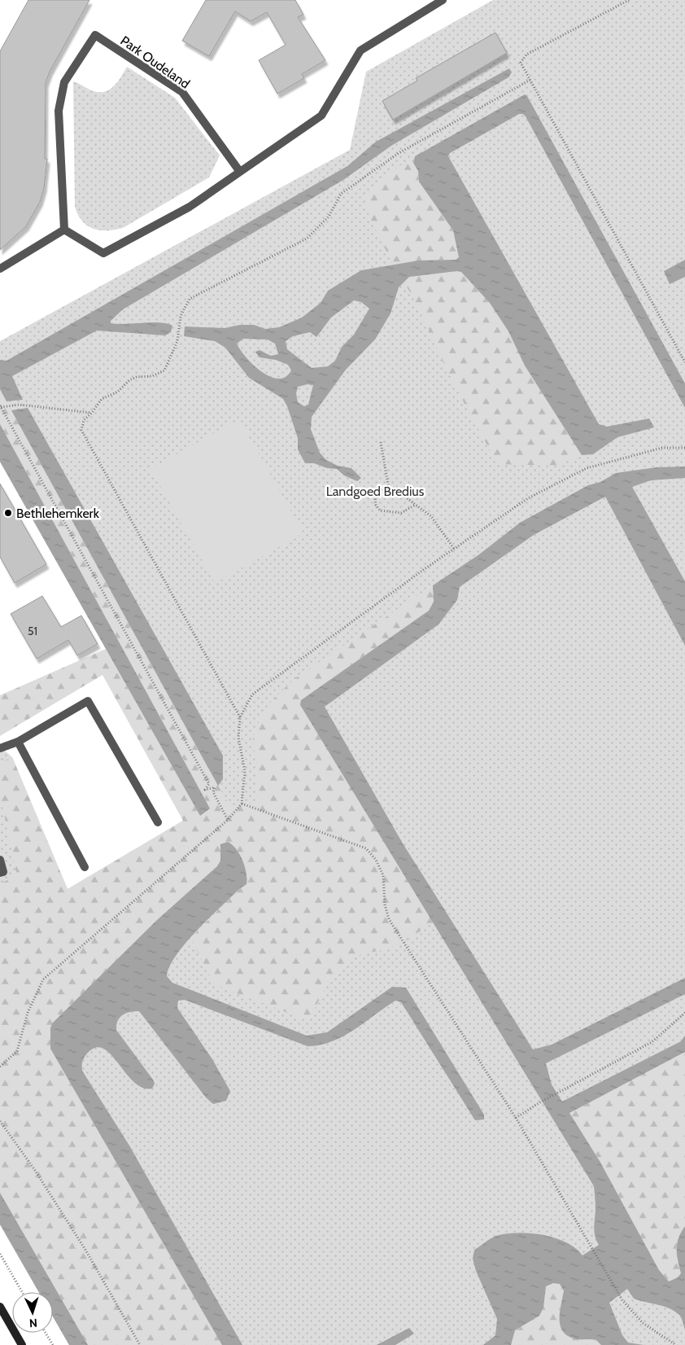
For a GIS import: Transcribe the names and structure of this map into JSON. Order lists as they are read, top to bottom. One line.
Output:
{"streets":{"street":["Park Oudeland"]},"parks":["Landgoed Bredius"],"places":["Bethlehemkerk"],"house_numbers":["51"],"north":"bottom"}
